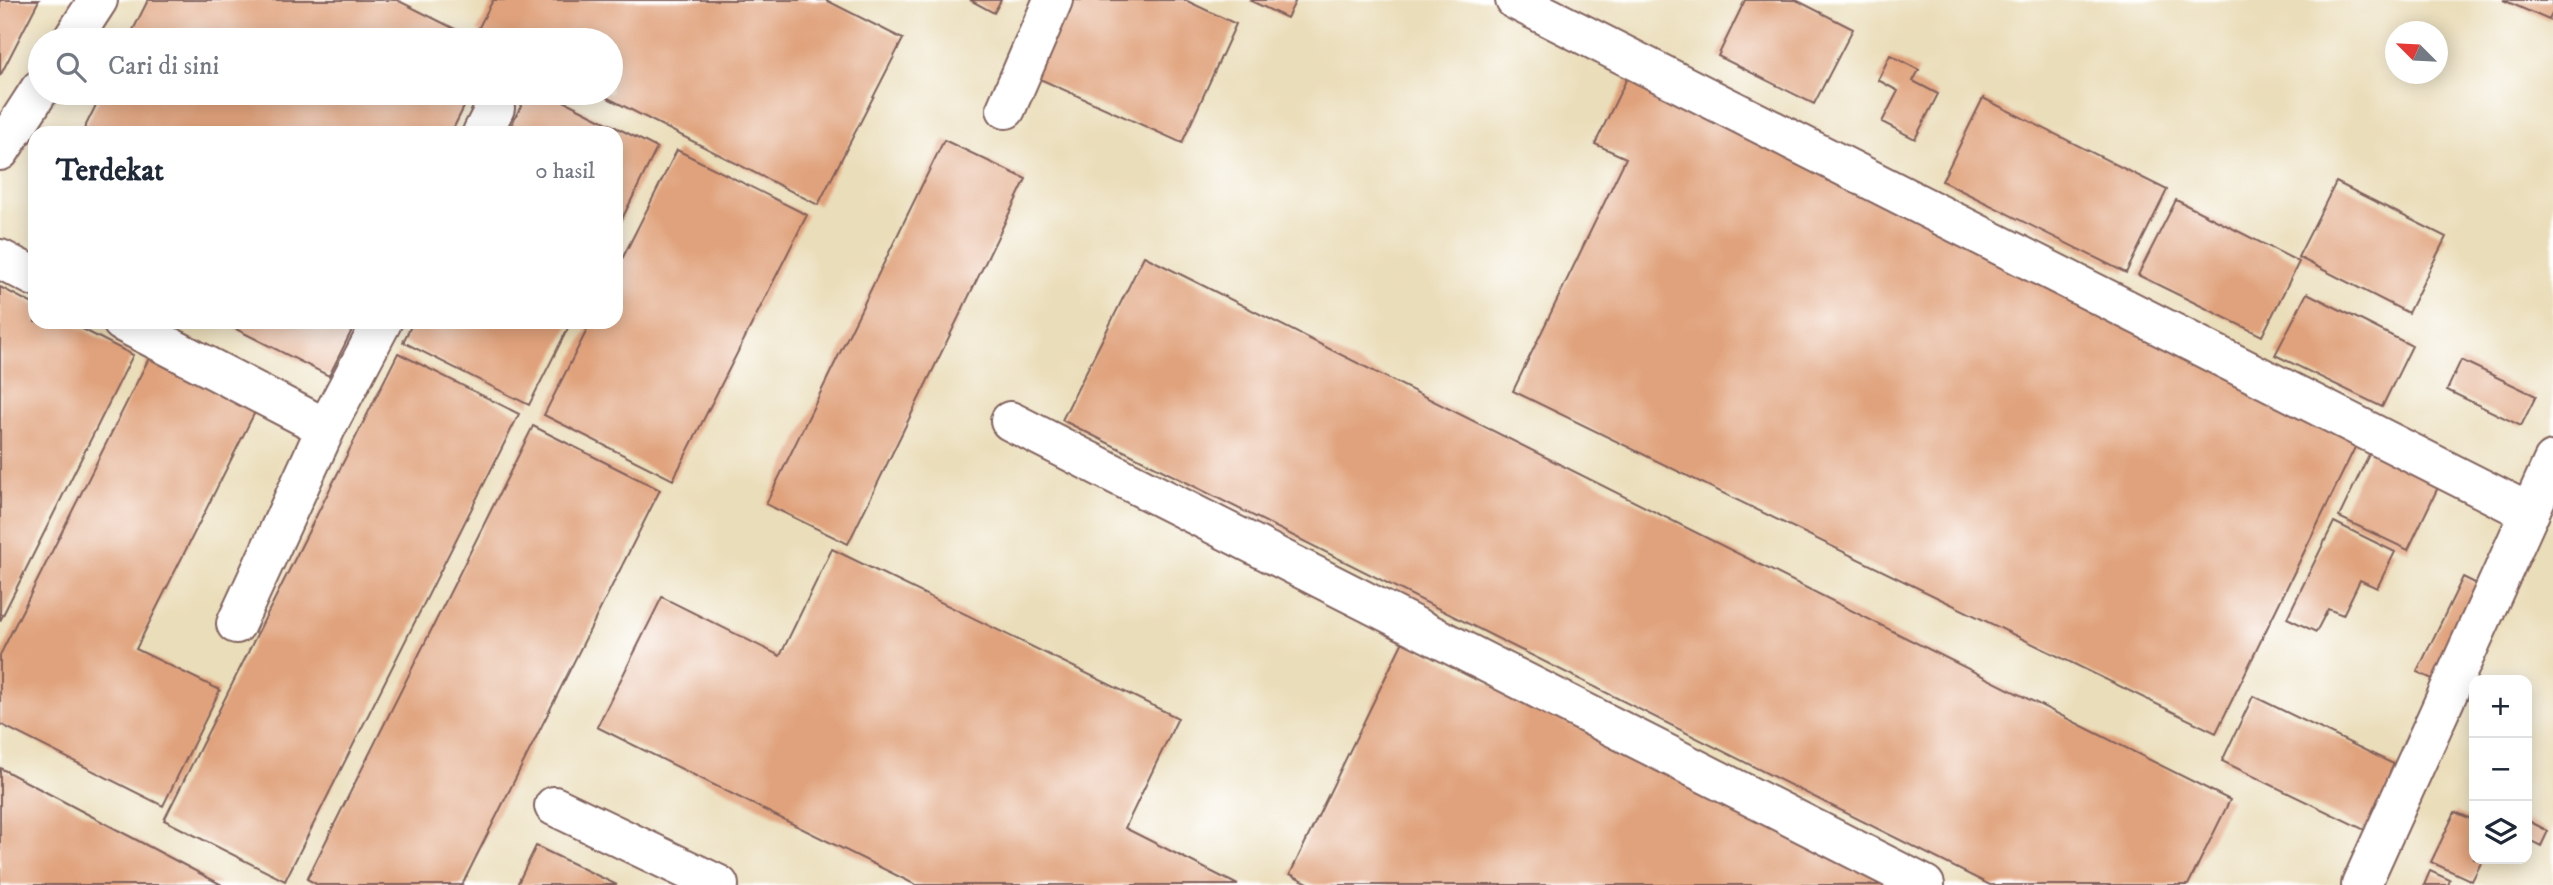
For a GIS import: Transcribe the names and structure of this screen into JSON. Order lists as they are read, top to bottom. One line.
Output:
{"north":"top left","page":{"search":"Cari di sini","heading":["Terdekat","0 hasil"],"map_buttons":["+","−"]}}
